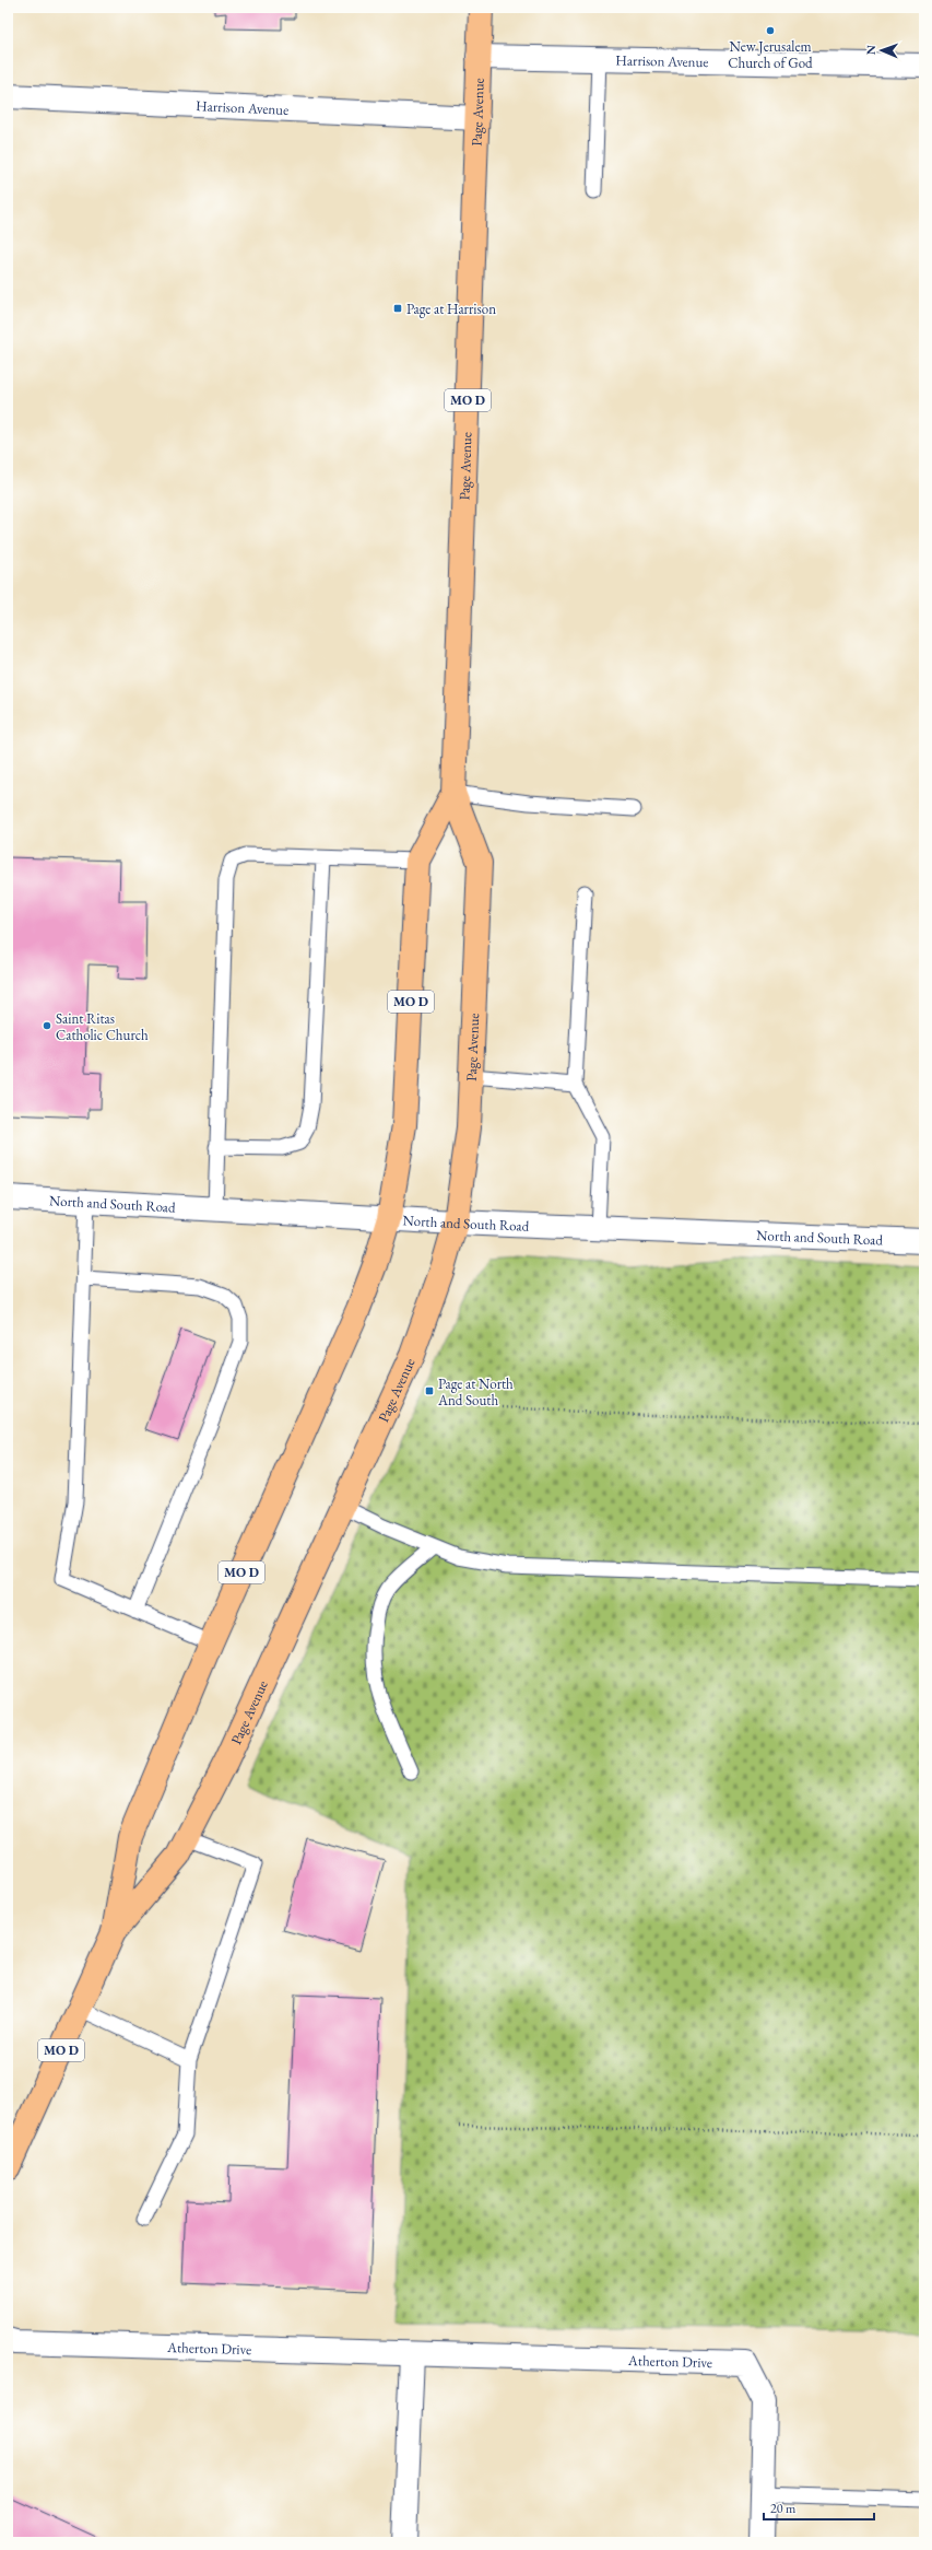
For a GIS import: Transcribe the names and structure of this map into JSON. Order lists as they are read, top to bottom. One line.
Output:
{"streets":{"main road":["Page Avenue","MO D"],"street":["Harrison Avenue","North and South Road","Atherton Drive"]},"crossings":[["Harrison Avenue","Page Avenue"],["Page Avenue","North and South Road"]],"places":{"other":["New Jerusalem Church of God","Saint Ritas Catholic Church"],"transit":["Page at Harrison","Page at North And South"]},"scale_bar":"20 m","north":"left"}
